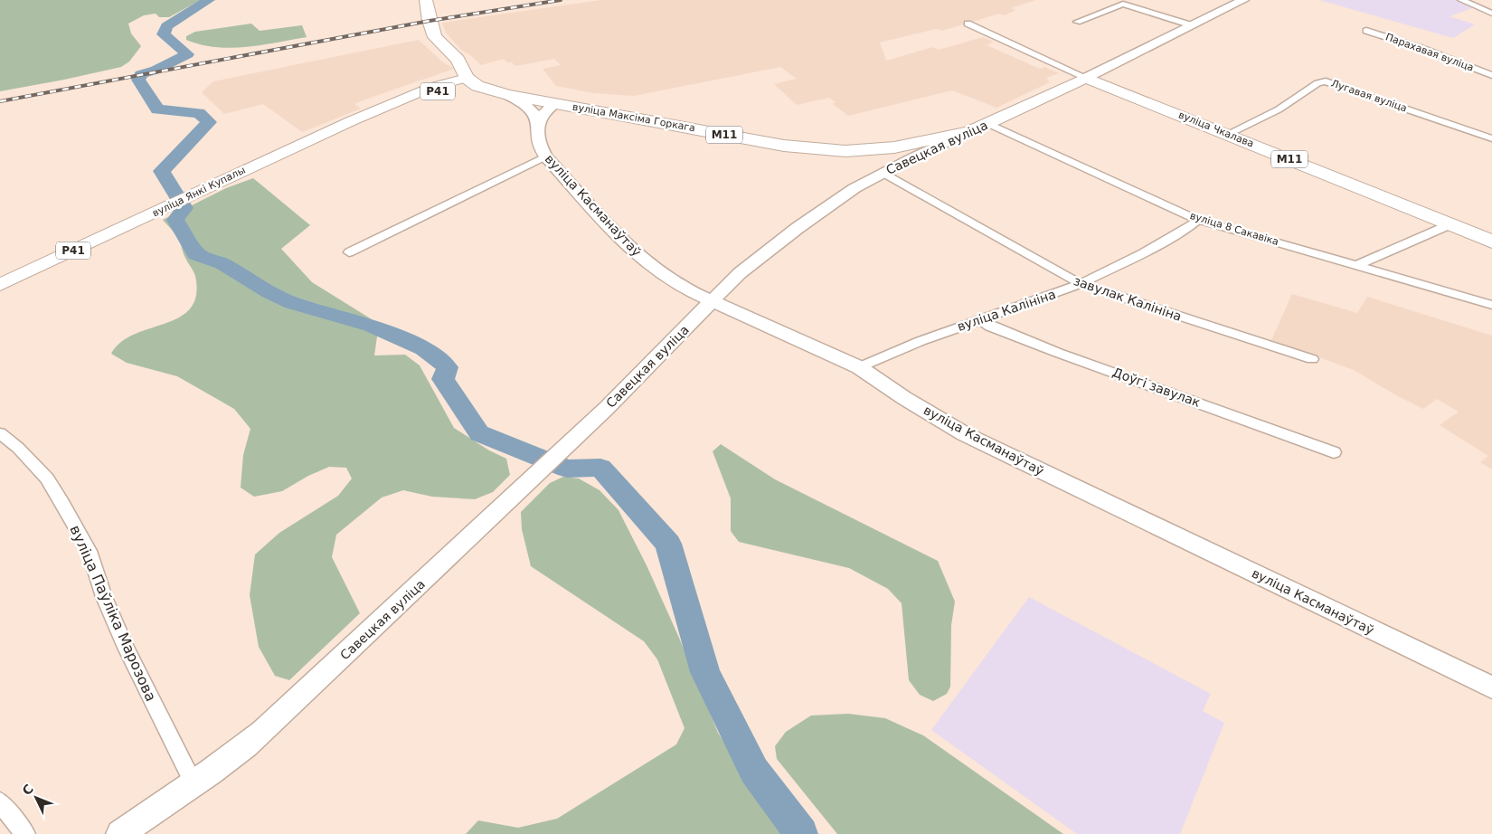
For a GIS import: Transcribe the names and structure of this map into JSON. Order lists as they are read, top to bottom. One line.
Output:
{"streets":{"highway":["вуліца Максіма Горкага","вуліца Чкалава","М11","Савецкая вуліца"],"main road":["Р41","вуліца Янкі Купалы","вуліца Касманаўтаў"],"street":["Парахавая вуліца","Лугавая вуліца","вуліца 8 Сакавіка","завулак Калініна","вуліца Калініна","Доўгі завулак","вуліца Паўліка Марозова"]},"crossings":[["Лугавая вуліца","вуліца Чкалава"],["вуліца Максіма Горкага","Савецкая вуліца"],["вуліца Максіма Горкага","вуліца Янкі Купалы"],["вуліца Чкалава","Савецкая вуліца"],["Савецкая вуліца","вуліца Касманаўтаў"],["Савецкая вуліца","вуліца 8 Сакавіка"],["Савецкая вуліца","завулак Калініна"],["Савецкая вуліца","вуліца Паўліка Марозова"],["вуліца Касманаўтаў","вуліца Калініна"],["вуліца 8 Сакавіка","вуліца Калініна"],["завулак Калініна","вуліца Калініна"],["вуліца Калініна","Доўгі завулак"]],"north":"top left"}
